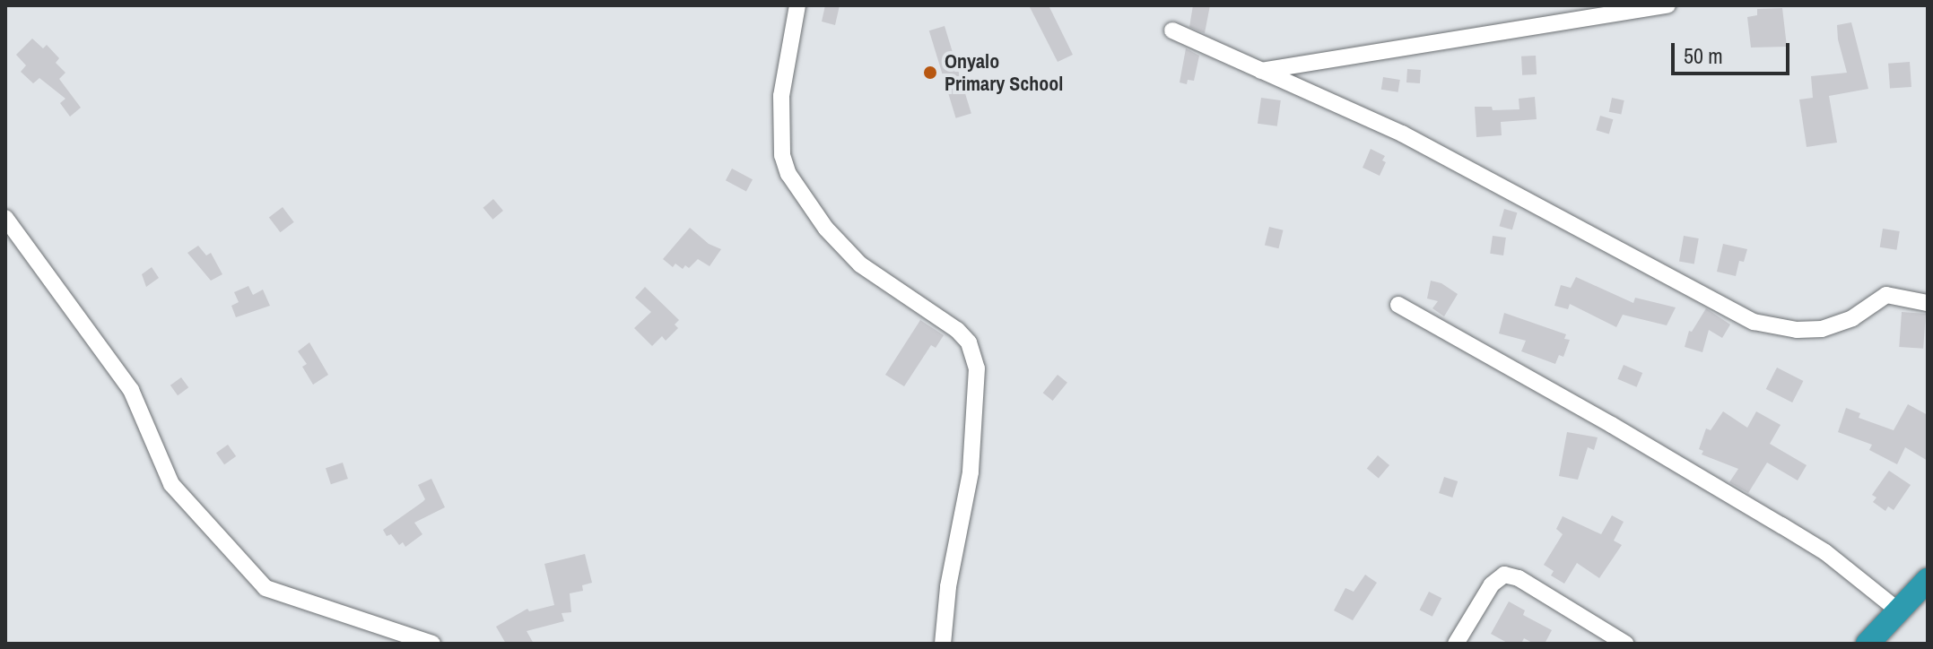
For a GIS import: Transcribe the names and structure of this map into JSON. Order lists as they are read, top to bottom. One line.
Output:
{"places":["Onyalo Primary School"],"scale_bar":"50 m"}
